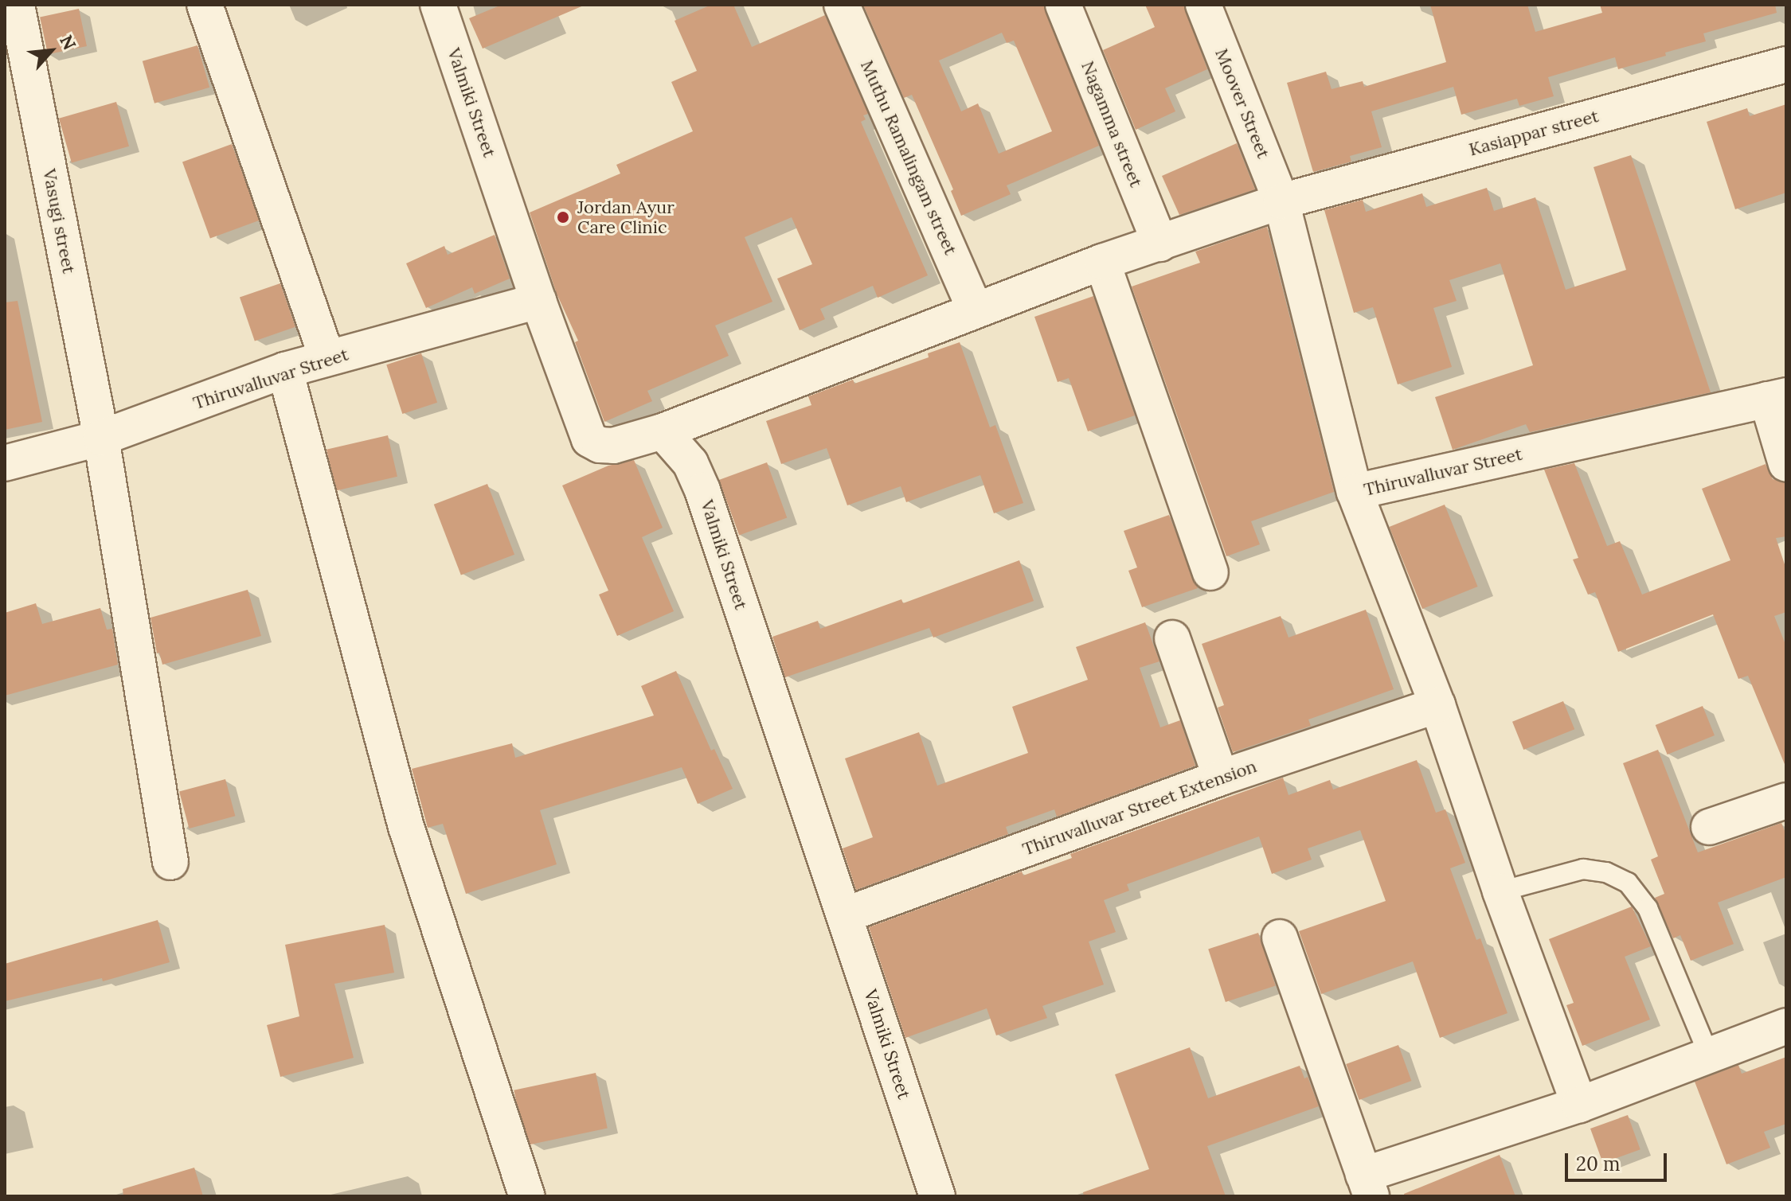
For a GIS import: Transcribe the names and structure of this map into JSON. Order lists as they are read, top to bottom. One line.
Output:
{"streets":{"street":["Valmiki Street","Moover Street","Nagamma street","Kasiappar street","Muthu Ramalingam street","Vasugi street","Thiruvalluvar Street","Thiruvalluvar Street Extension"]},"crossings":[["Valmiki Street","Kasiappar street"],["Valmiki Street","Thiruvalluvar Street"],["Valmiki Street","Thiruvalluvar Street Extension"],["Moover Street","Kasiappar street"],["Moover Street","Thiruvalluvar Street"],["Nagamma street","Kasiappar street"],["Kasiappar street","Muthu Ramalingam street"],["Kasiappar street","Thiruvalluvar Street"],["Vasugi street","Thiruvalluvar Street"]],"places":["Jordan Ayur Care Clinic"],"scale_bar":"20 m","north":"top right"}
